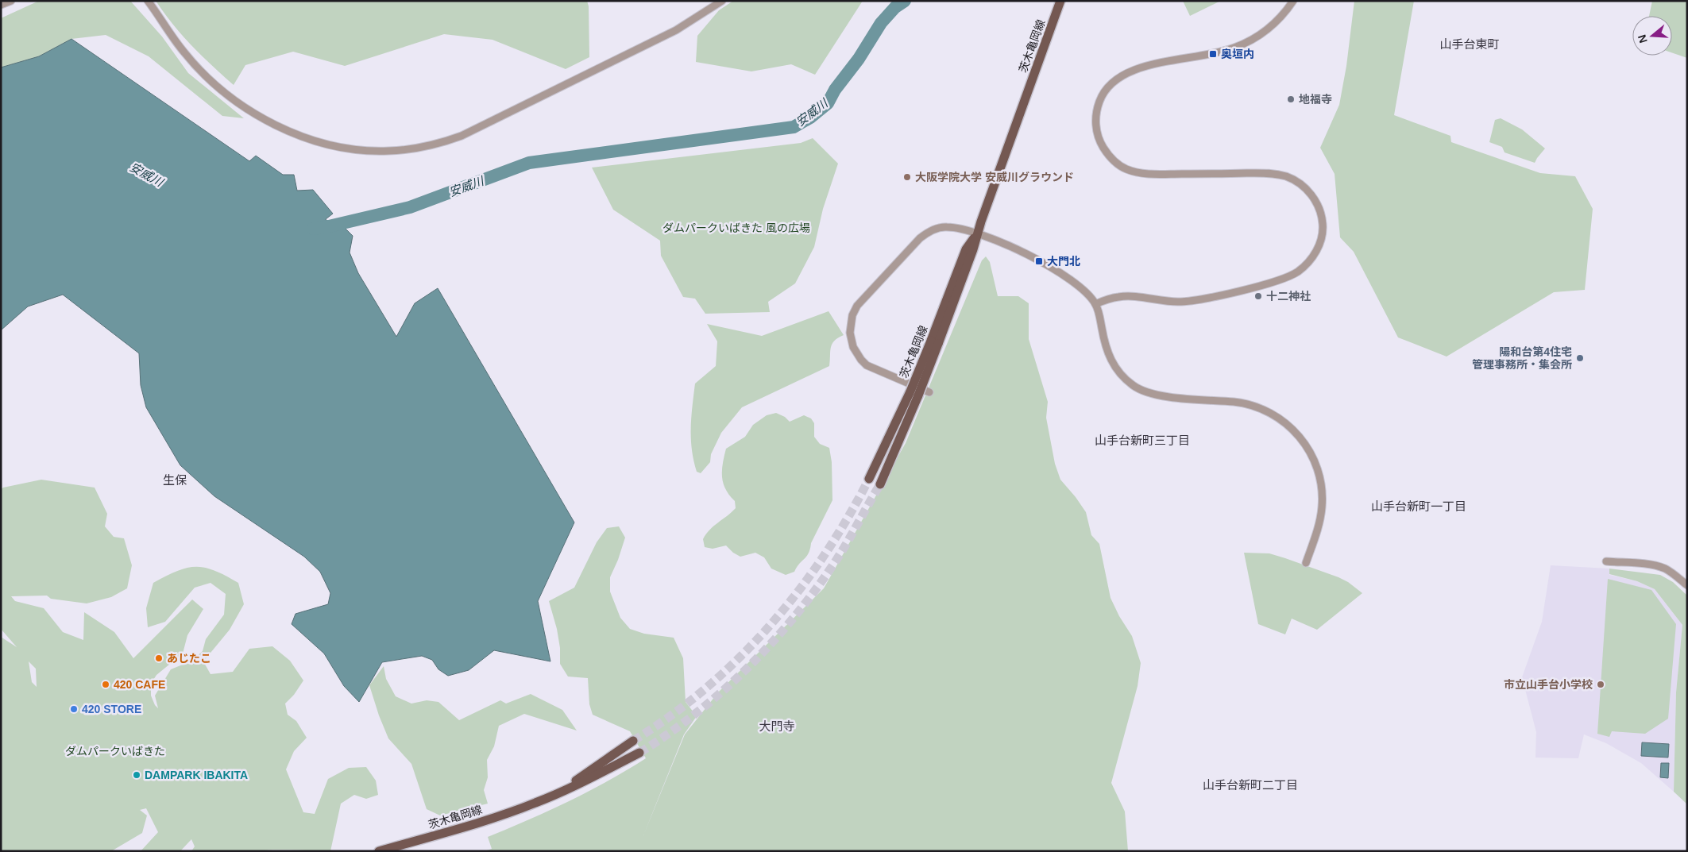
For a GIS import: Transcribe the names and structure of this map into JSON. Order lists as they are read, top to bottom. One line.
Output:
{"streets":{"main road":["茨木亀岡線"]},"districts":["山手台東町","山手台新町三丁目","生保","山手台新町一丁目","大門寺","山手台新町二丁目"],"water":["安威川"],"parks":["ダムパークいばきた 風の広場","ダムパークいばきた"],"places":{"transit":["奥垣内","大門北"],"other":["地福寺","大阪学院大学 安威川グラウンド","十二神社","陽和台第4住宅 管理事務所・集会所","あじたこ","420 CAFE","市立山手台小学校","420 STORE","DAMPARK IBAKITA"]},"north":"left"}
